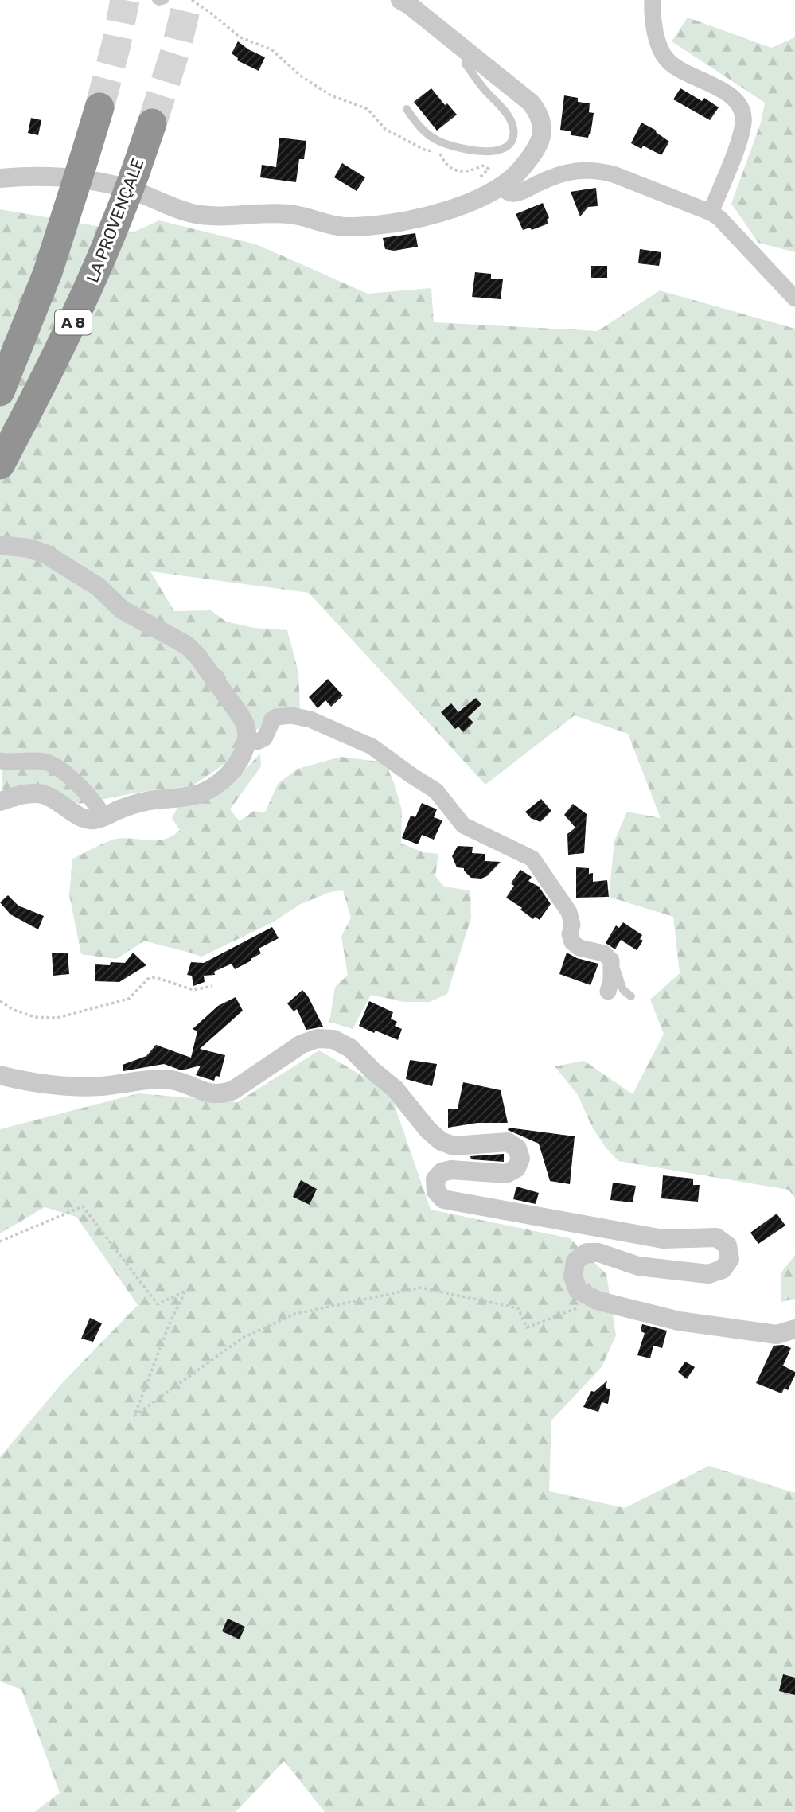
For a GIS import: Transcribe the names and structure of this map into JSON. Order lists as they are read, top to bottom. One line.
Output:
{"streets":{"highway":["LA PROVENÇALE","A 8"]}}
